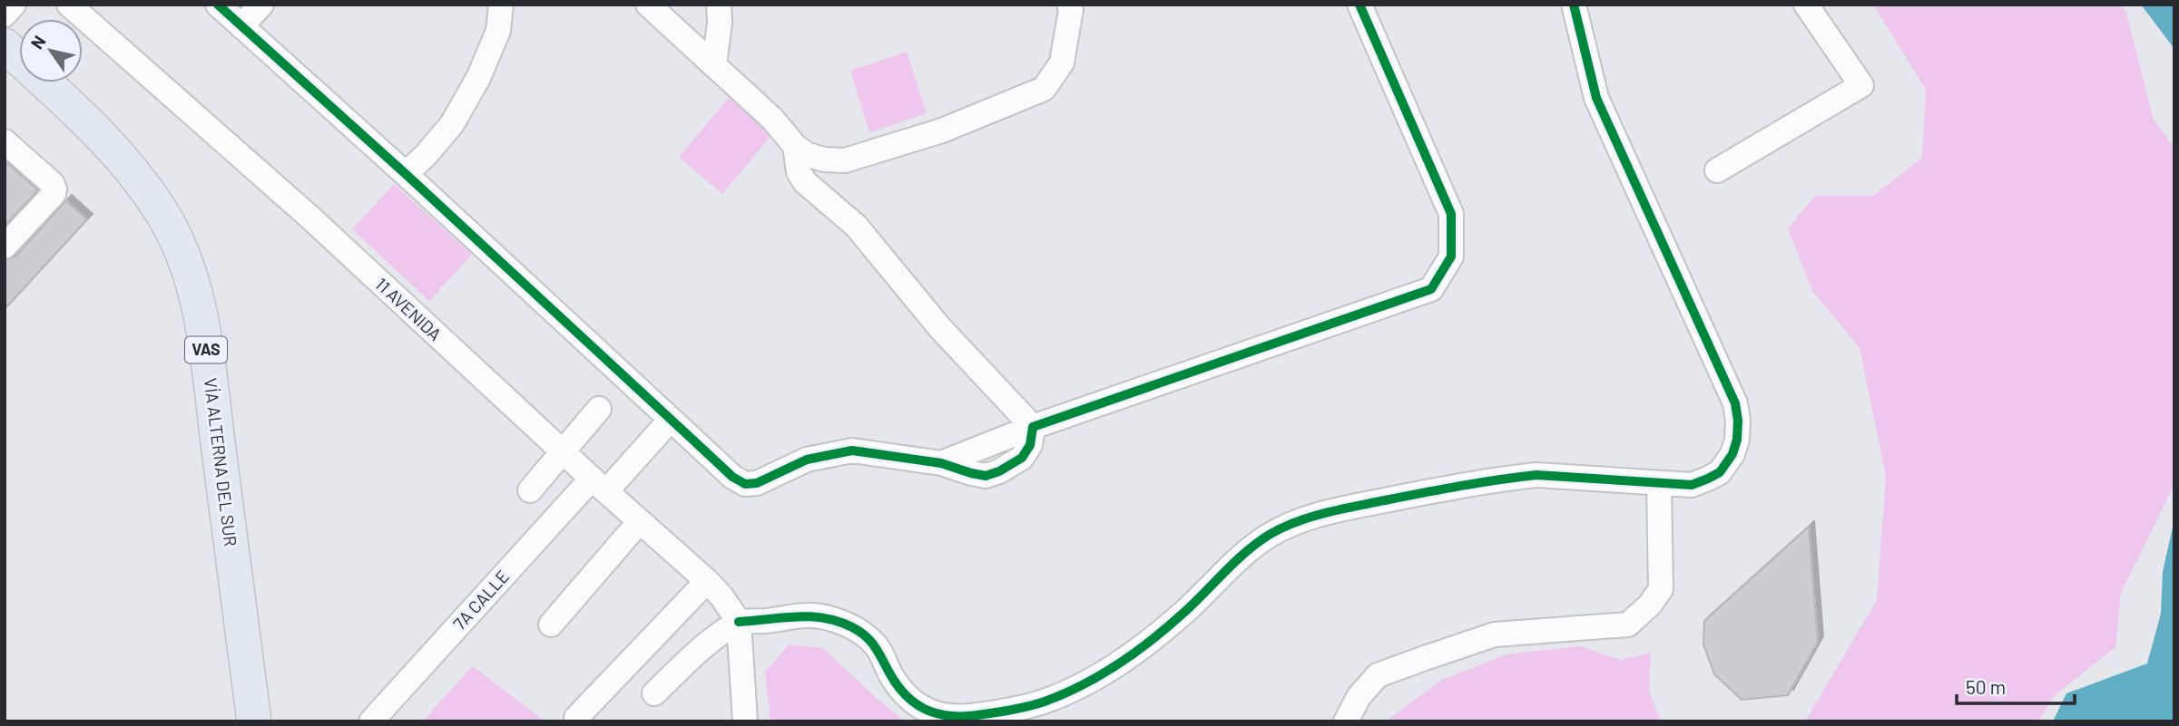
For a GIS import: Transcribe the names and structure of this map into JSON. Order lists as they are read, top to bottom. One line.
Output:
{"streets":{"highway":["VAS","VÍA ALTERNA DEL SUR"],"street":["11 AVENIDA","7A CALLE"]},"crossings":[["11 AVENIDA","7A CALLE"]],"scale_bar":"50 m","north":"top left"}
